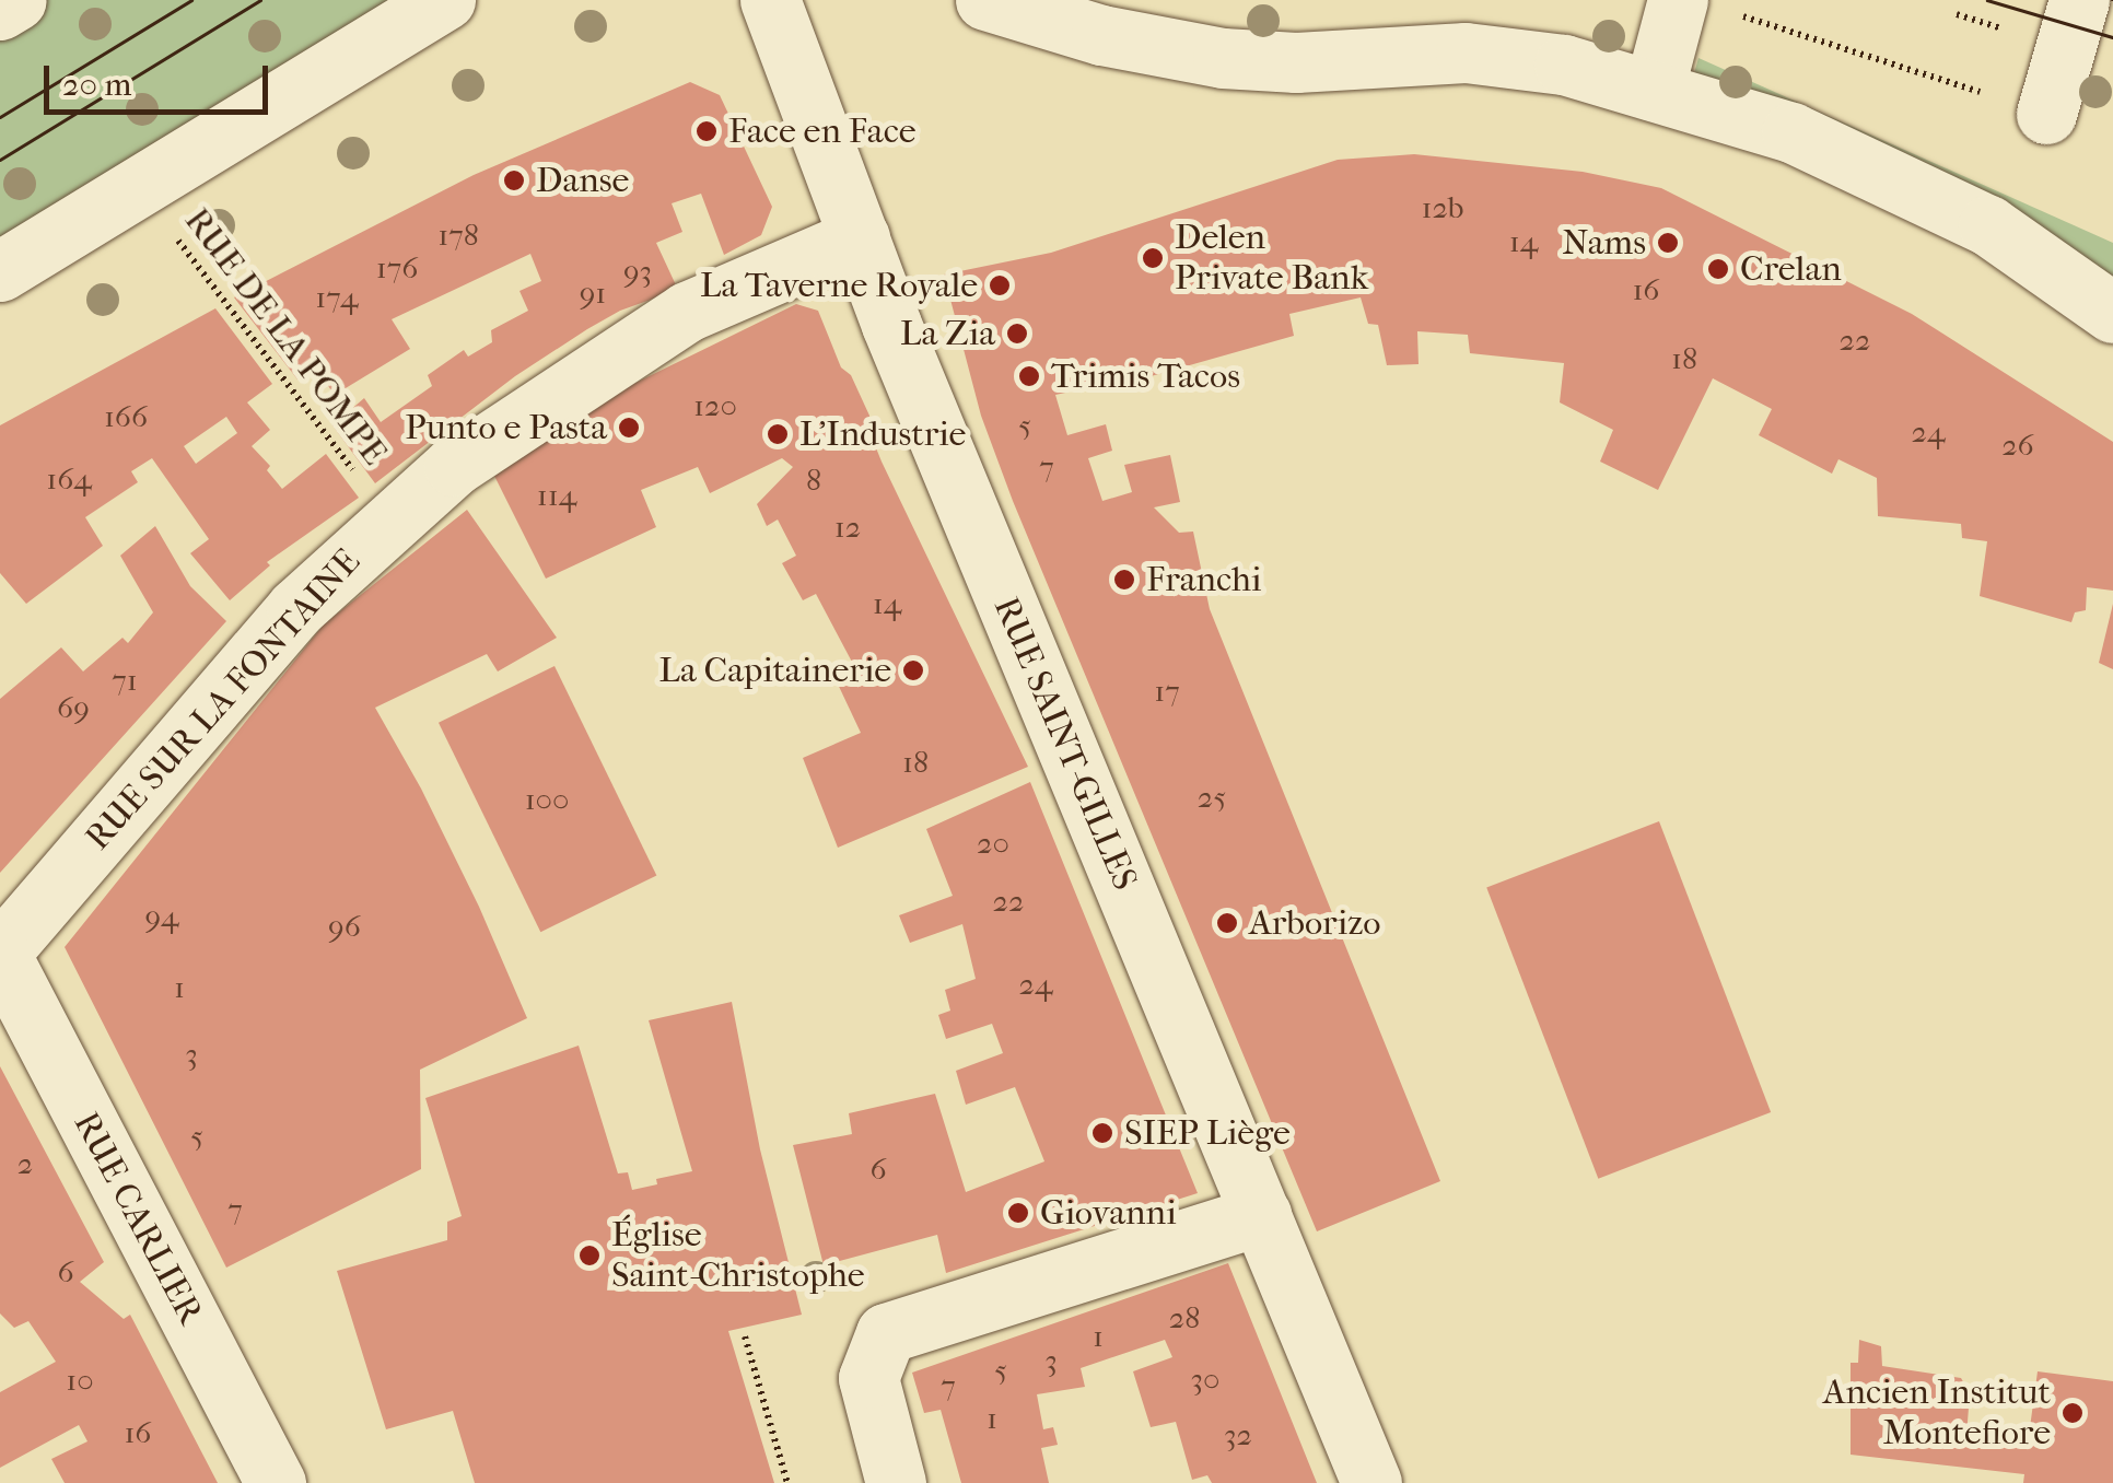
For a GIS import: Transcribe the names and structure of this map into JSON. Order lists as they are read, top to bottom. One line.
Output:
{"streets":{"street":["RUE SUR LA FONTAINE","RUE SAINT-GILLES","RUE CARLIER"],"path":["RUE DE LA POMPE"]},"crossings":[["RUE DE LA POMPE","RUE SUR LA FONTAINE"],["RUE SUR LA FONTAINE","RUE SAINT-GILLES"],["RUE SUR LA FONTAINE","RUE CARLIER"]],"places":["Face en Face","Danse","Nams","Delen Private Bank","Crelan","La Taverne Royale","La Zia","Trimis Tacos","Punto e Pasta","L'Industrie","Franchi","La Capitainerie","Arborizo","SIEP Liège","Giovanni","Église Saint-Christophe","Ancien Institut Montefiore"],"house_numbers":["12b","178","14","176","93","16","91","174","22","18","120","166","5","24","26","7","164","8","114","12","14","71","17","69","18","25","100","20","22","94","96","24","1","3","5","2","6","7","6","28","1","3","5","30","10","7","1","16","32"],"scale_bar":"20 m"}
